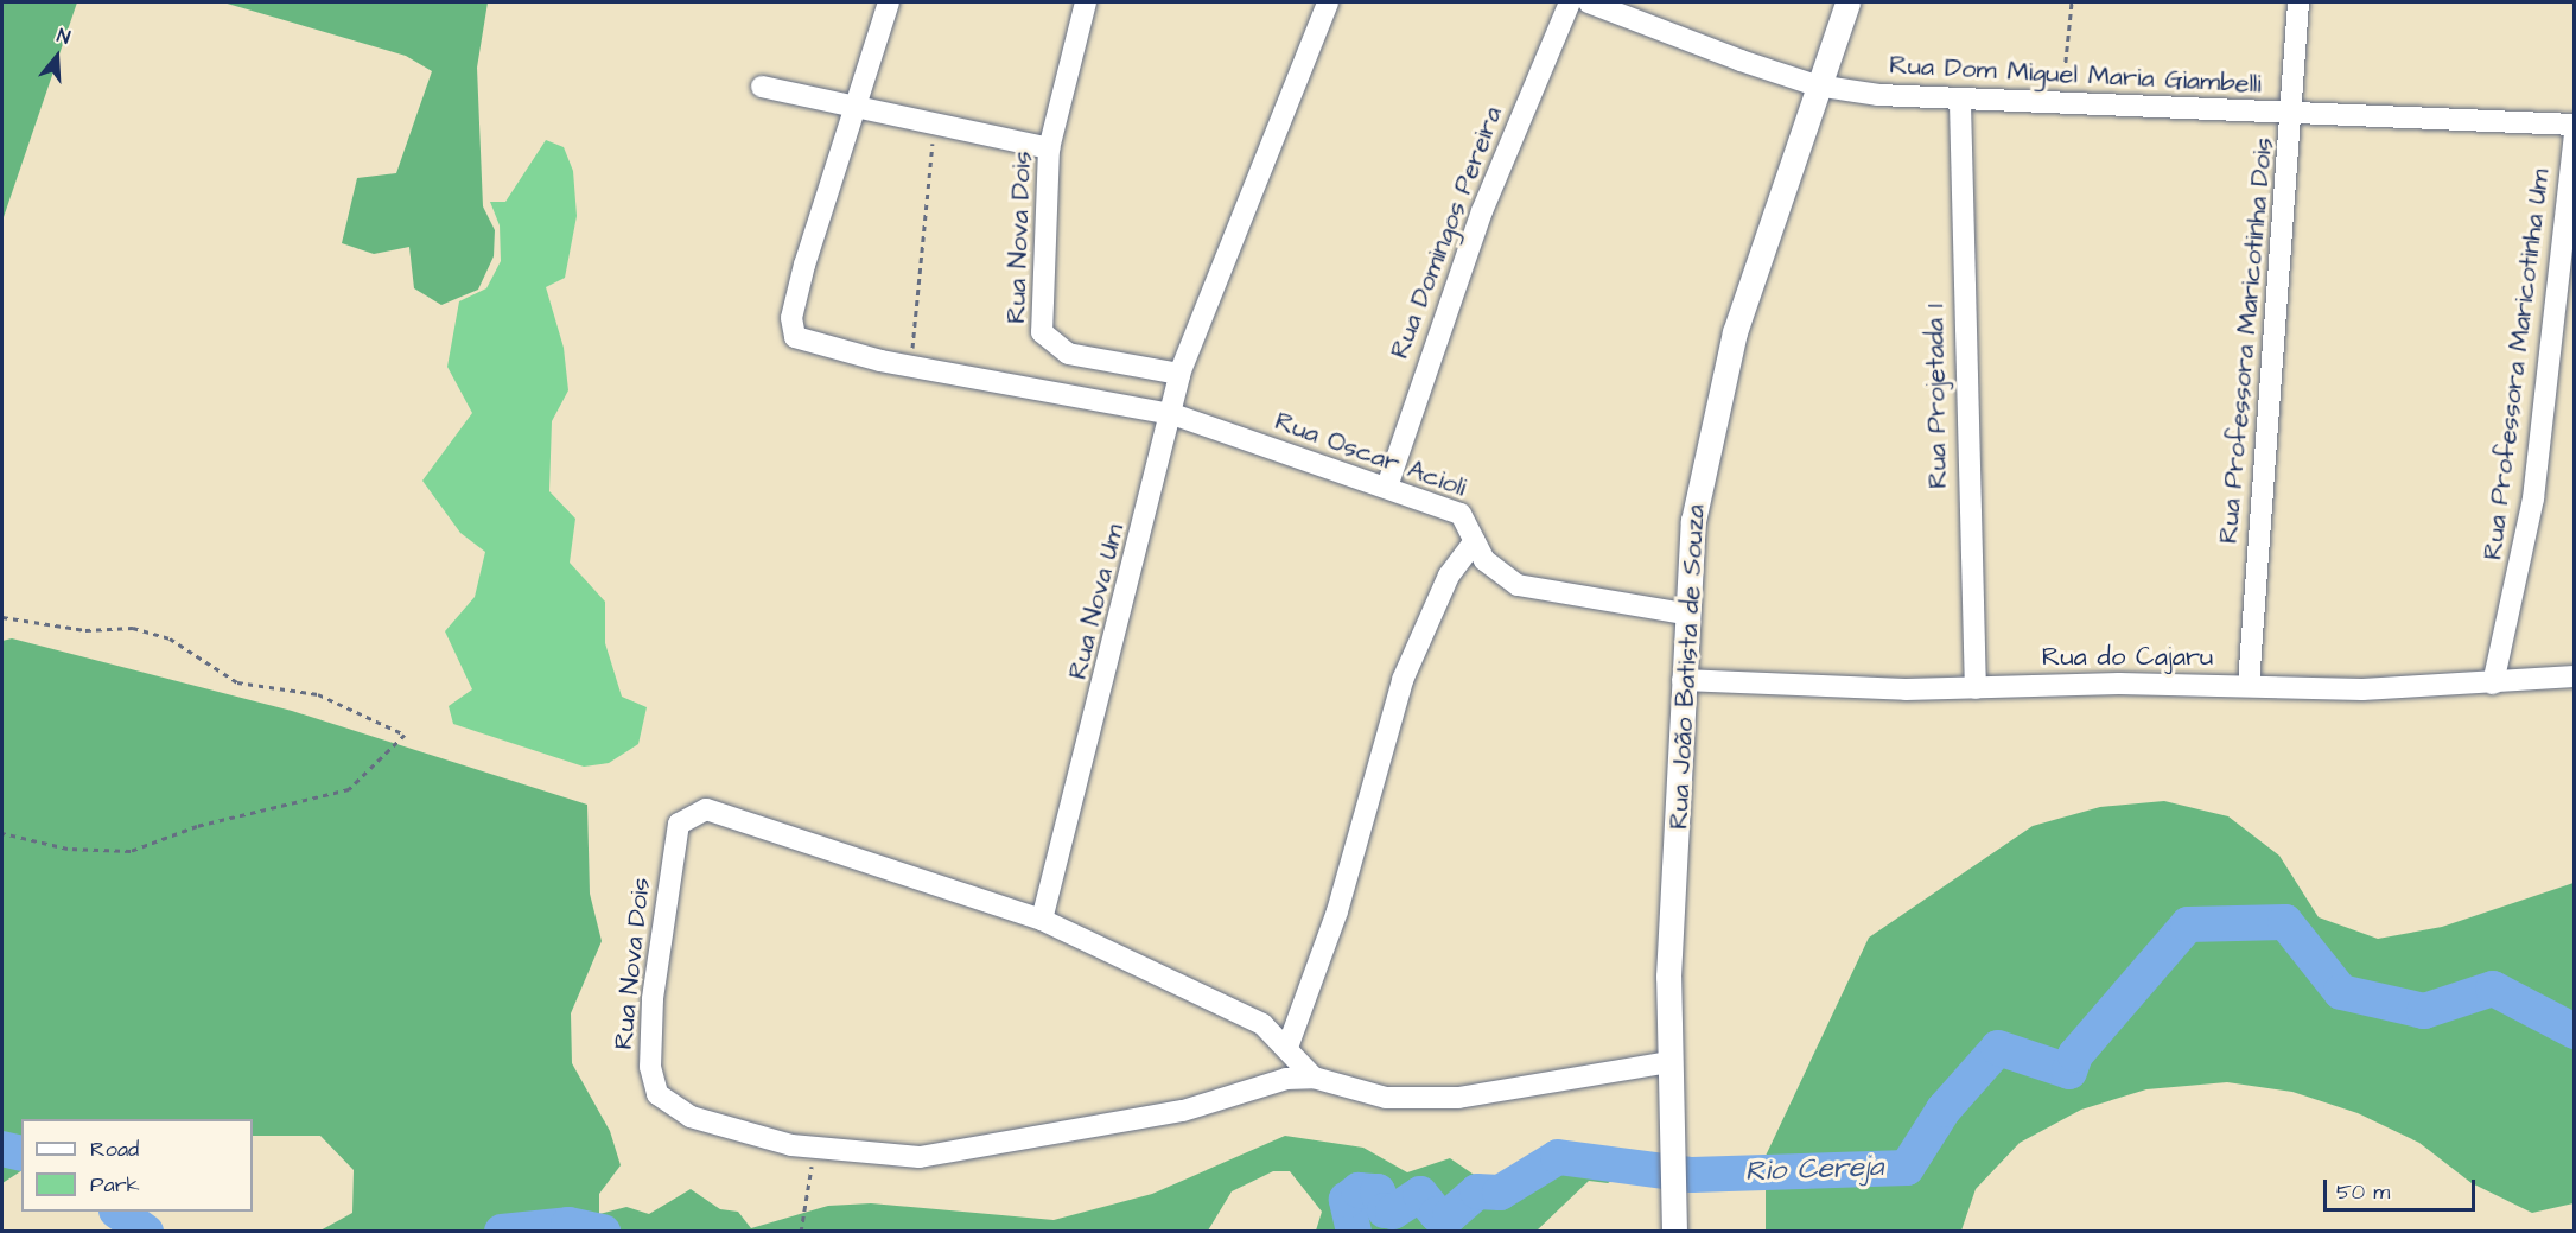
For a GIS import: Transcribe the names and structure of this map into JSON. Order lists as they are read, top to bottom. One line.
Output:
{"streets":{"street":["Rua Dom Miguel Maria Giambelli","Rua Domingos Pereira","Rua Nova Dois","Rua Professora Maricotinha Dois","Rua Professora Maricotinha Um","Rua Projetada 1","Rua Oscar Acioli","Rua Nova Um","Rua do Cajaru","Rua João Batista de Souza"]},"crossings":[["Rua Dom Miguel Maria Giambelli","Rua Professora Maricotinha Dois"],["Rua Dom Miguel Maria Giambelli","Rua Projetada 1"],["Rua Dom Miguel Maria Giambelli","Rua João Batista de Souza"],["Rua Domingos Pereira","Rua Oscar Acioli"],["Rua Nova Dois","Rua Nova Um"],["Rua Professora Maricotinha Dois","Rua do Cajaru"],["Rua Professora Maricotinha Um","Rua do Cajaru"],["Rua Projetada 1","Rua do Cajaru"],["Rua Oscar Acioli","Rua Nova Um"],["Rua Oscar Acioli","Rua João Batista de Souza"],["Rua do Cajaru","Rua João Batista de Souza"]],"water":["Rio Cereja"],"legend":["Road","Park"],"scale_bar":"50 m","north":"top"}
